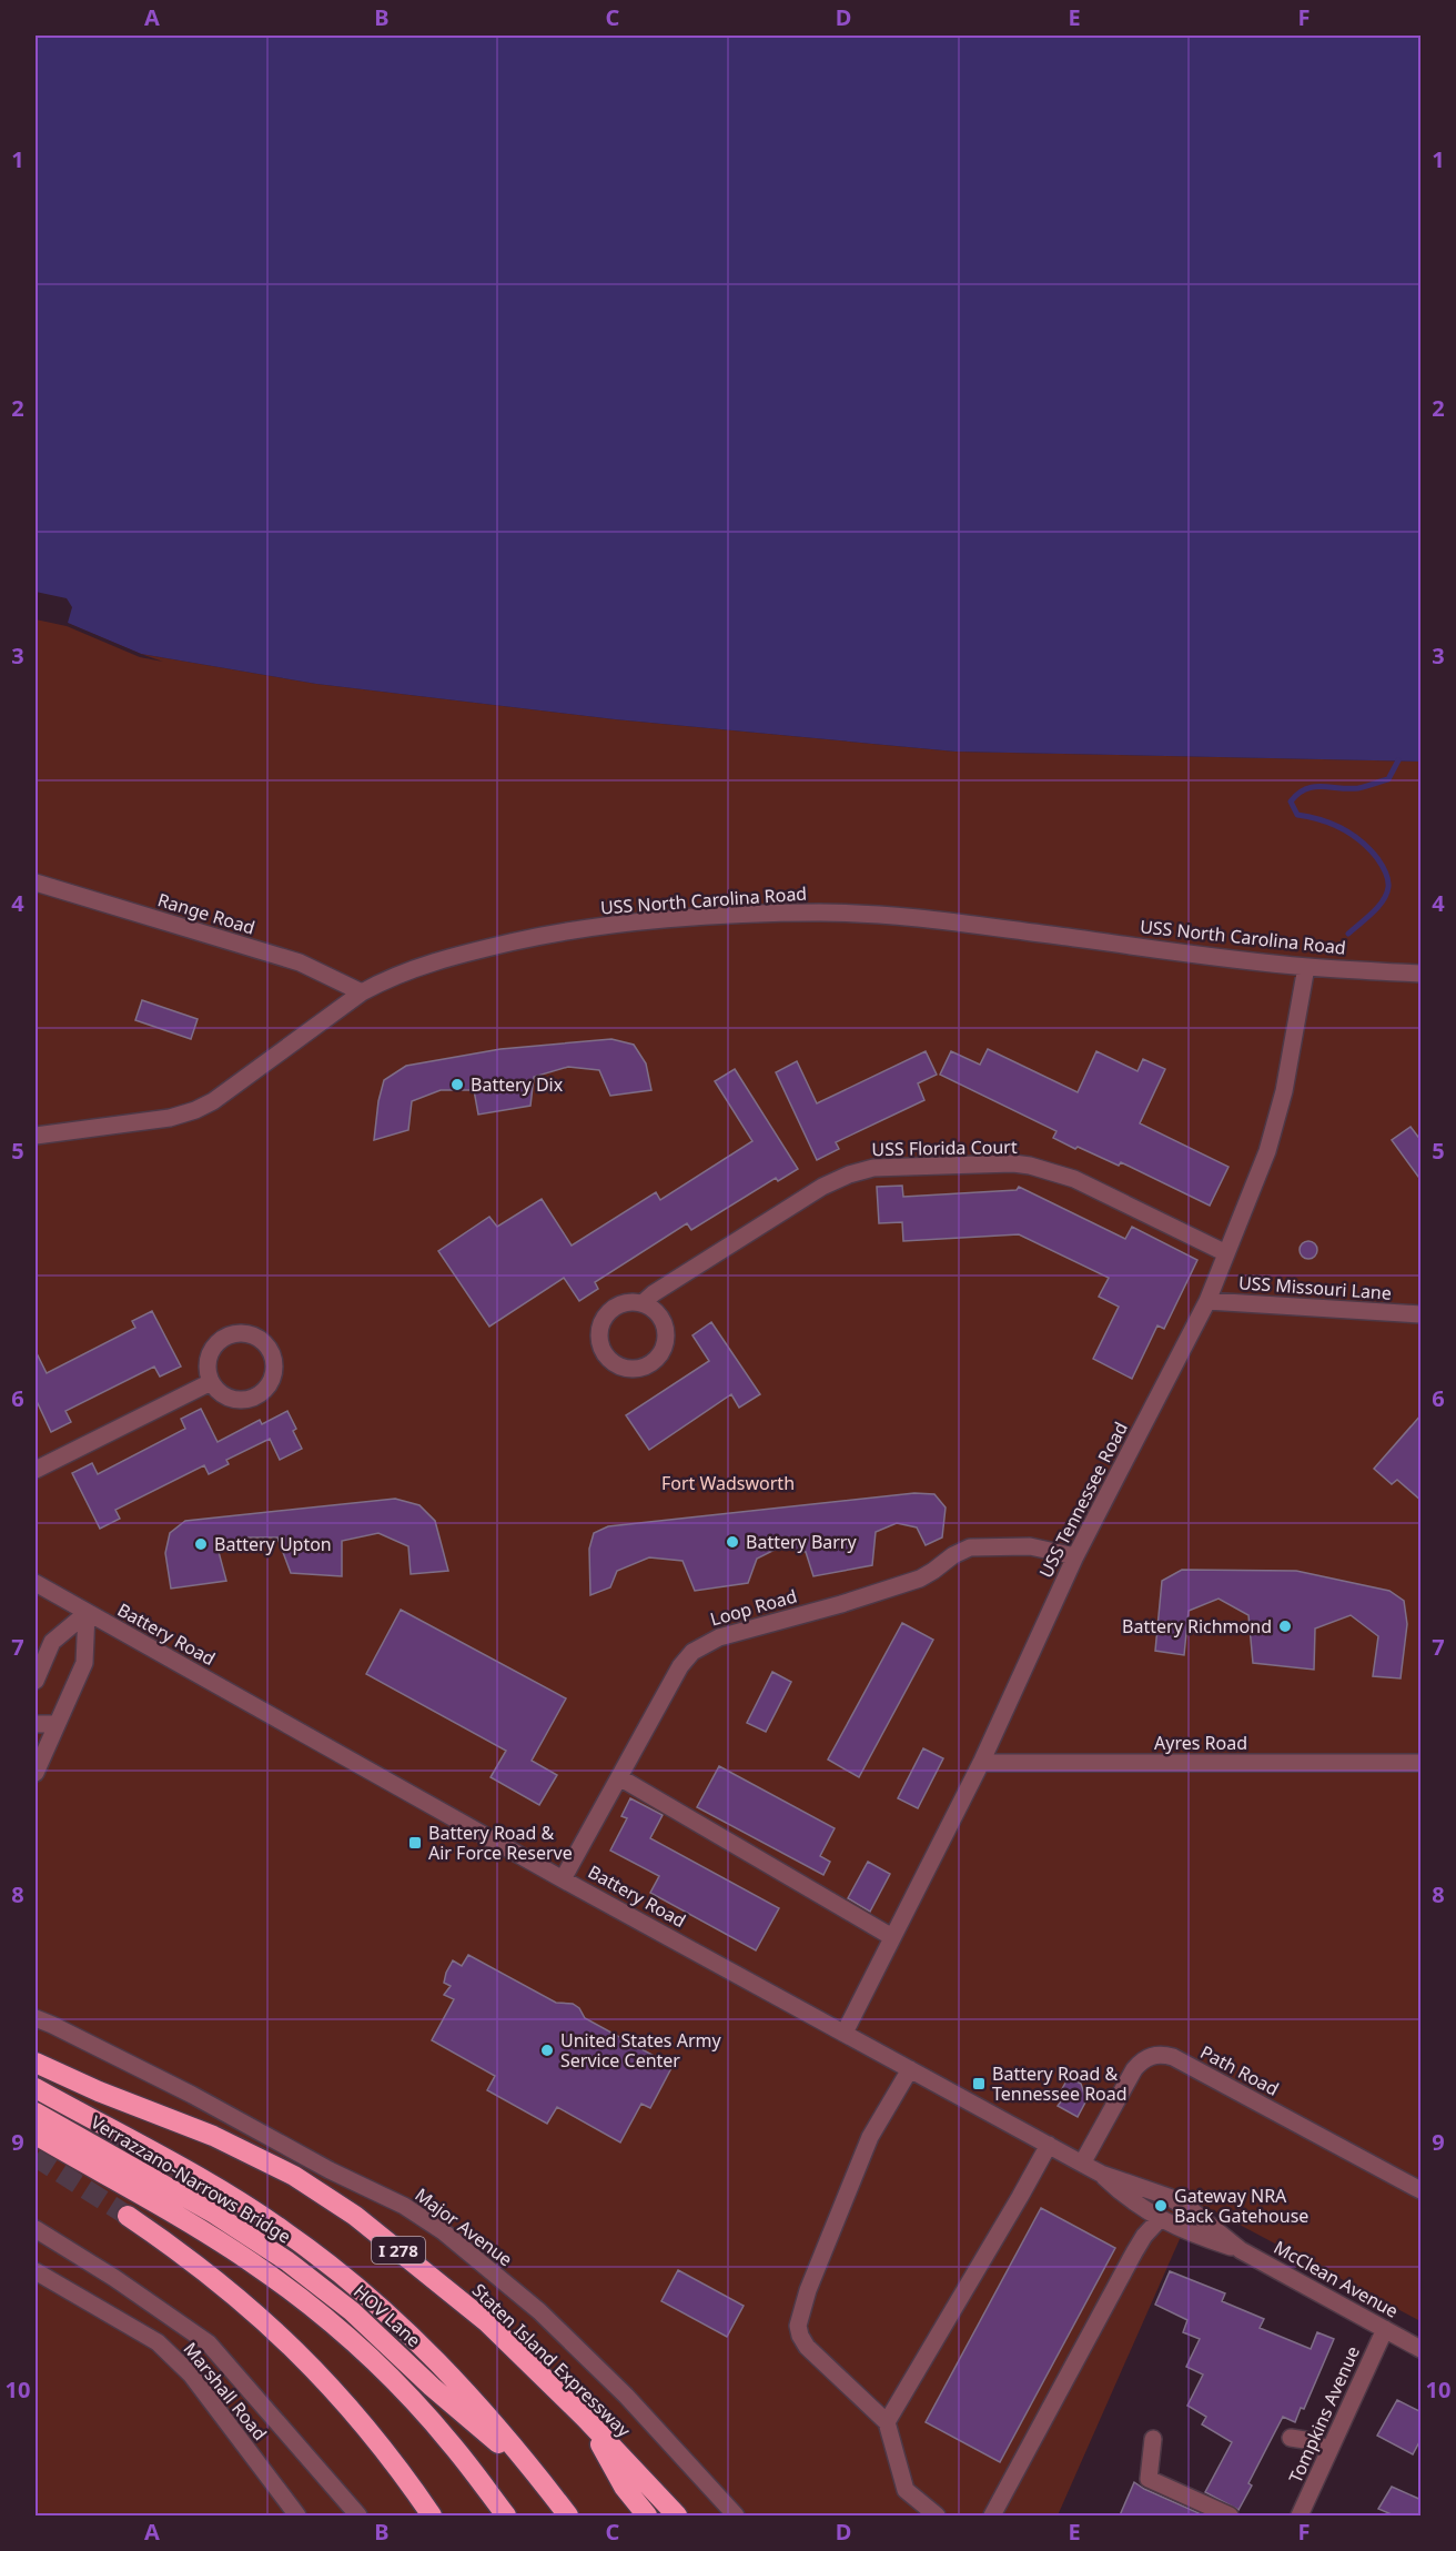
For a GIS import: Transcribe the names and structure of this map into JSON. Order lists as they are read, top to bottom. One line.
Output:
{"streets":{"highway":["Verrazzano-Narrows Bridge","I 278","HOV Lane","Staten Island Expressway"],"street":["USS North Carolina Road","Range Road","USS Florida Court","USS Missouri Lane","USS Tennessee Road","Loop Road","Battery Road","Ayres Road","Path Road","Major Avenue","McClean Avenue","Marshall Road","Tompkins Avenue"]},"crossings":[["USS North Carolina Road","Range Road"],["USS North Carolina Road","USS Tennessee Road"],["USS Florida Court","USS Tennessee Road"],["USS Missouri Lane","USS Tennessee Road"],["USS Tennessee Road","Loop Road"],["USS Tennessee Road","Battery Road"],["USS Tennessee Road","Ayres Road"],["Loop Road","Battery Road"],["Battery Road","Path Road"],["Battery Road","McClean Avenue"],["Verrazzano-Narrows Bridge","HOV Lane"],["McClean Avenue","Tompkins Avenue"]],"parks":["Fort Wadsworth"],"places":{"other":["Battery Dix","Battery Barry","Battery Upton","Battery Richmond","United States Army Service Center","Gateway NRA Back Gatehouse"],"transit":["Battery Road & Air Force Reserve","Battery Road & Tennessee Road"]},"grid":{"columns":["A","B","C","D","E","F"],"rows":["1","2","3","4","5","6","7","8","9","10"]}}
